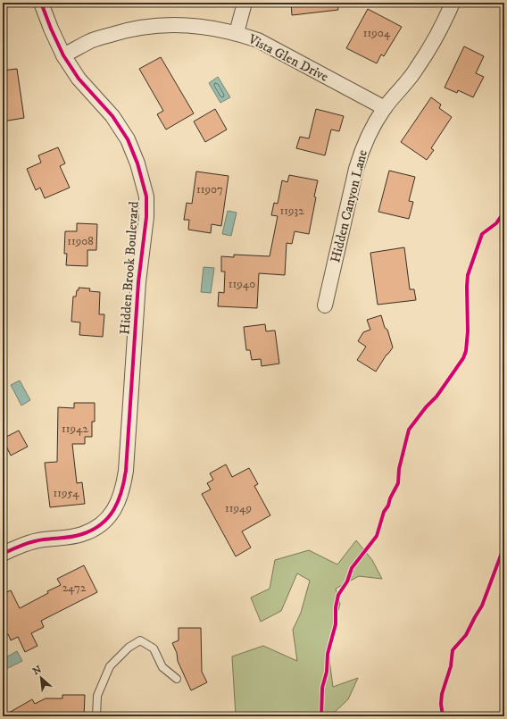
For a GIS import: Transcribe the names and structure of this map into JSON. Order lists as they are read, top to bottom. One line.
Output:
{"streets":{"street":["Vista Glen Drive","Hidden Canyon Lane","Hidden Brook Boulevard"]},"crossings":[["Vista Glen Drive","Hidden Canyon Lane"],["Vista Glen Drive","Hidden Brook Boulevard"]],"house_numbers":["11904","11907","11932","11908","11940","11942","11954","11949","2472"],"north":"top left"}
